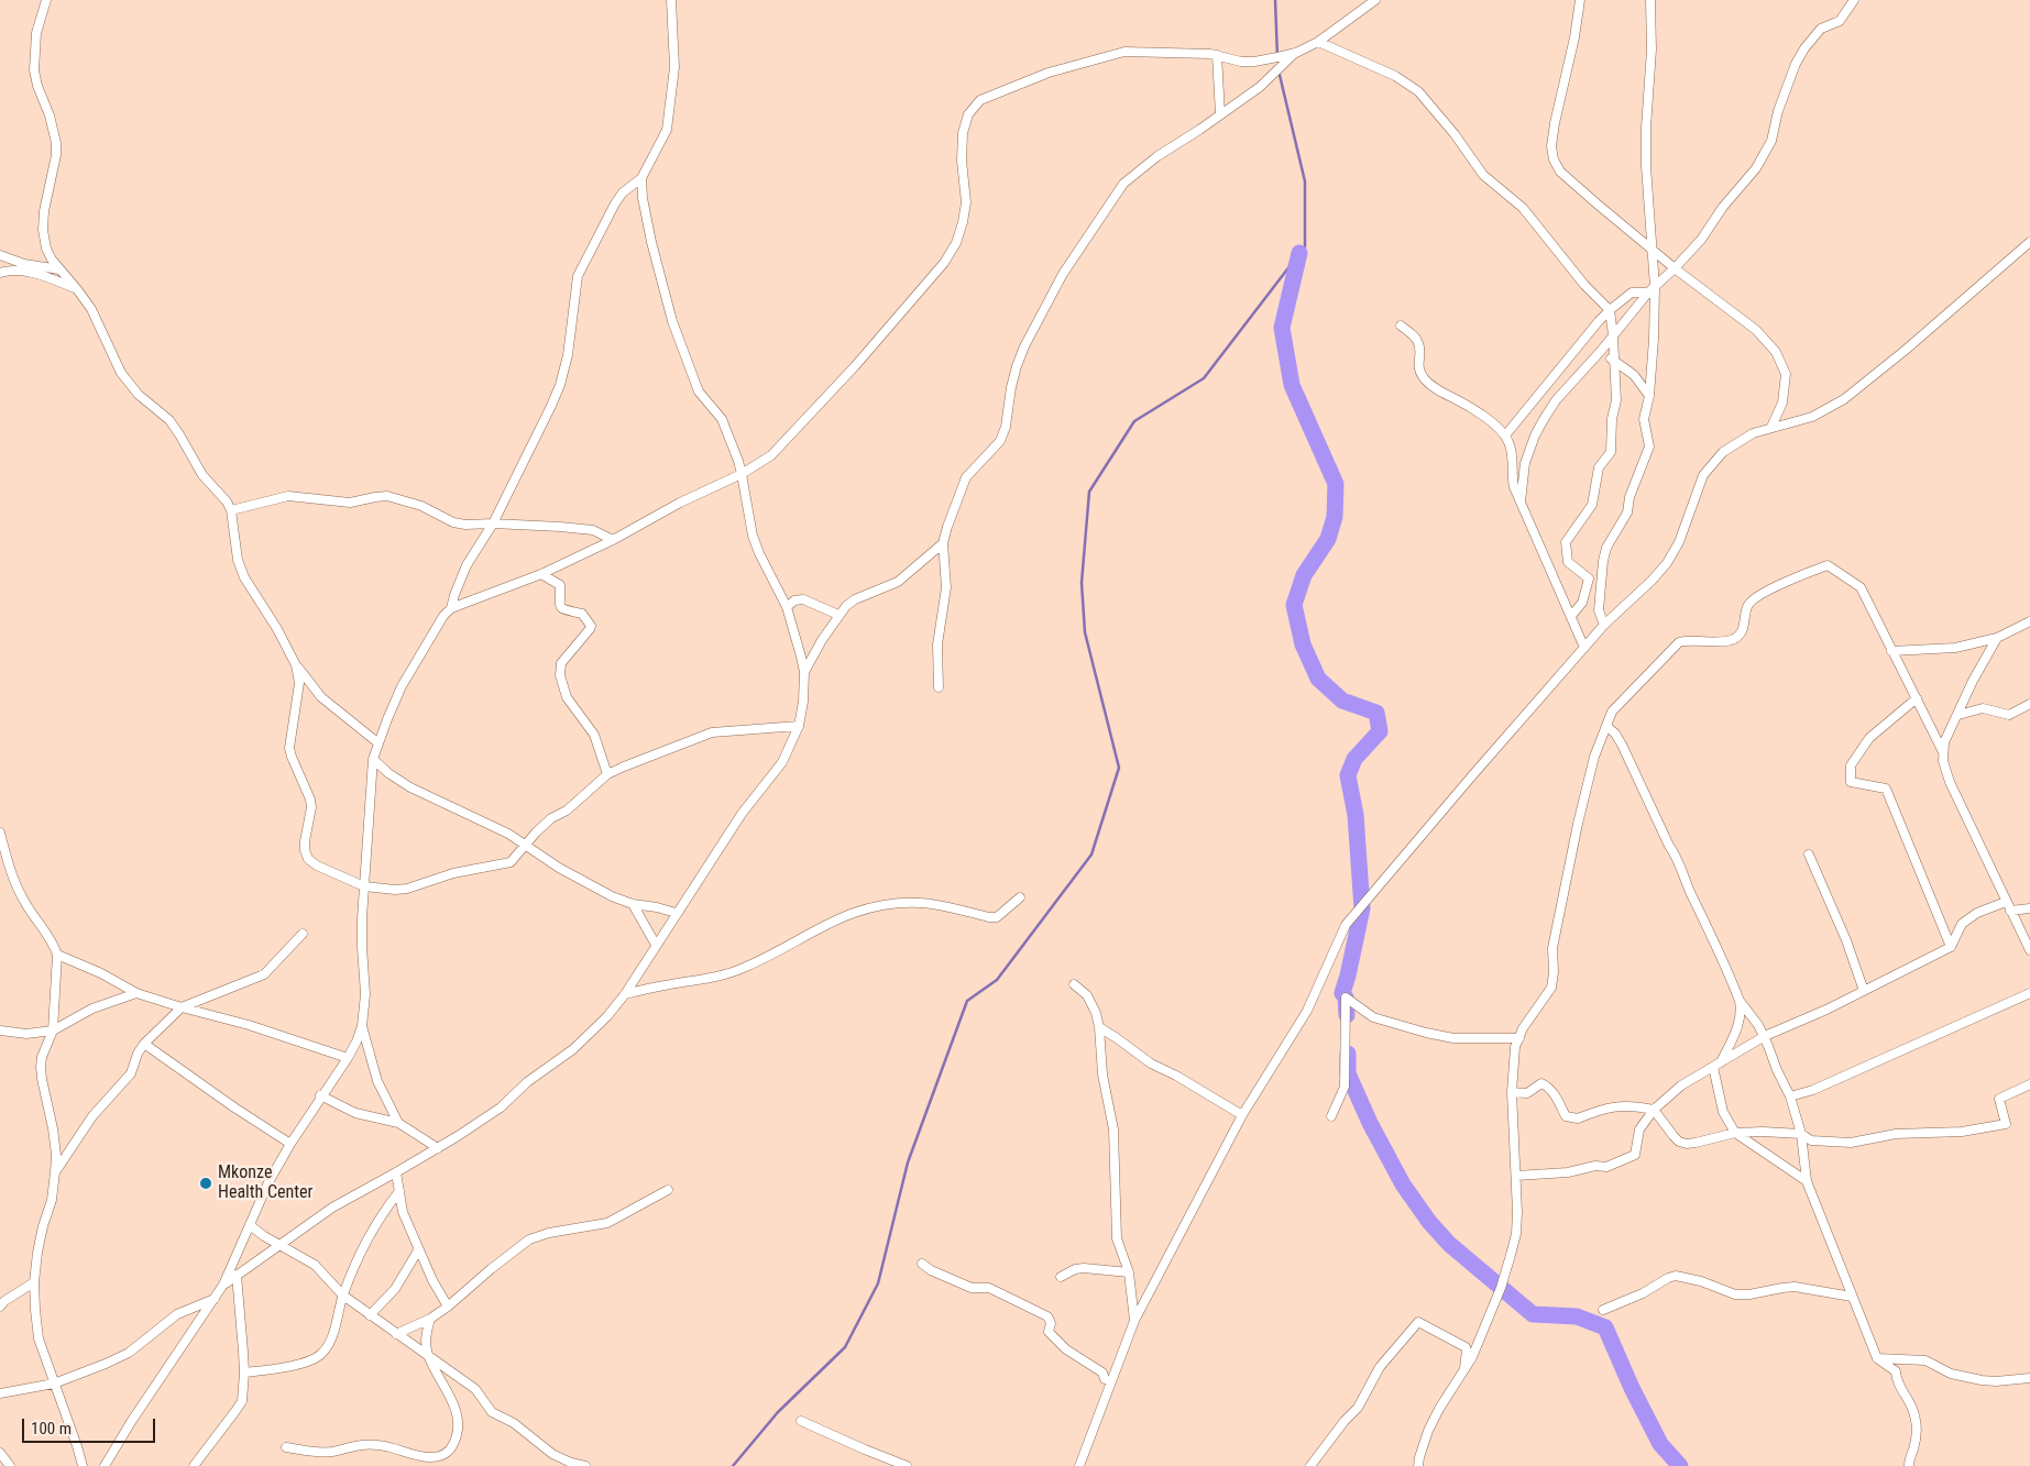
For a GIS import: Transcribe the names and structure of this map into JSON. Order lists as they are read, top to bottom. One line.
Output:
{"places":["Mkonze Health Center"],"scale_bar":"100 m"}
